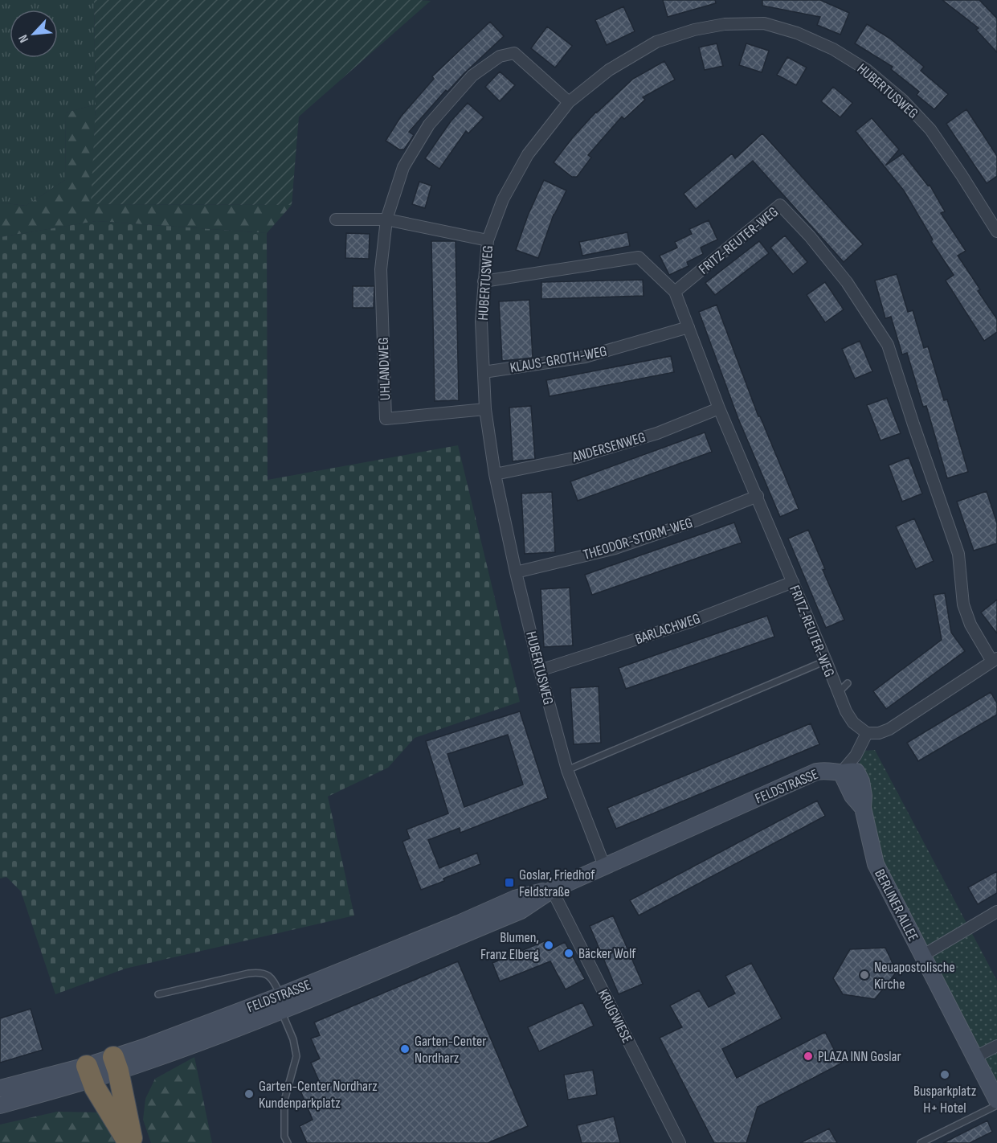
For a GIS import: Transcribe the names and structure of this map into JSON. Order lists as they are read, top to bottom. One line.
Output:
{"streets":{"street":["HUBERTUSWEG","FRITZ-REUTER-WEG","KLAUS-GROTH-WEG","UHLANDWEG","ANDERSENWEG","THEODOR-STORM-WEG","BARLACHWEG","FELDSTRASSE","BERLINER ALLEE","KRUGWIESE"]},"crossings":[["HUBERTUSWEG","KLAUS-GROTH-WEG"],["HUBERTUSWEG","UHLANDWEG"],["HUBERTUSWEG","ANDERSENWEG"],["HUBERTUSWEG","THEODOR-STORM-WEG"],["HUBERTUSWEG","BARLACHWEG"],["HUBERTUSWEG","FELDSTRASSE"],["FRITZ-REUTER-WEG","KLAUS-GROTH-WEG"],["FRITZ-REUTER-WEG","ANDERSENWEG"],["FRITZ-REUTER-WEG","THEODOR-STORM-WEG"],["FRITZ-REUTER-WEG","BARLACHWEG"],["FELDSTRASSE","BERLINER ALLEE"],["FELDSTRASSE","KRUGWIESE"]],"places":{"transit":["Goslar, Friedhof Feldstraße"],"other":["Blumen, Franz Elberg","Bäcker Wolf","Neuapostolische Kirche","Garten-Center Nordharz","PLAZA INN Goslar","Busparkplatz H+ Hotel","Garten-Center Nordharz Kundenparkplatz"]},"north":"bottom left"}
